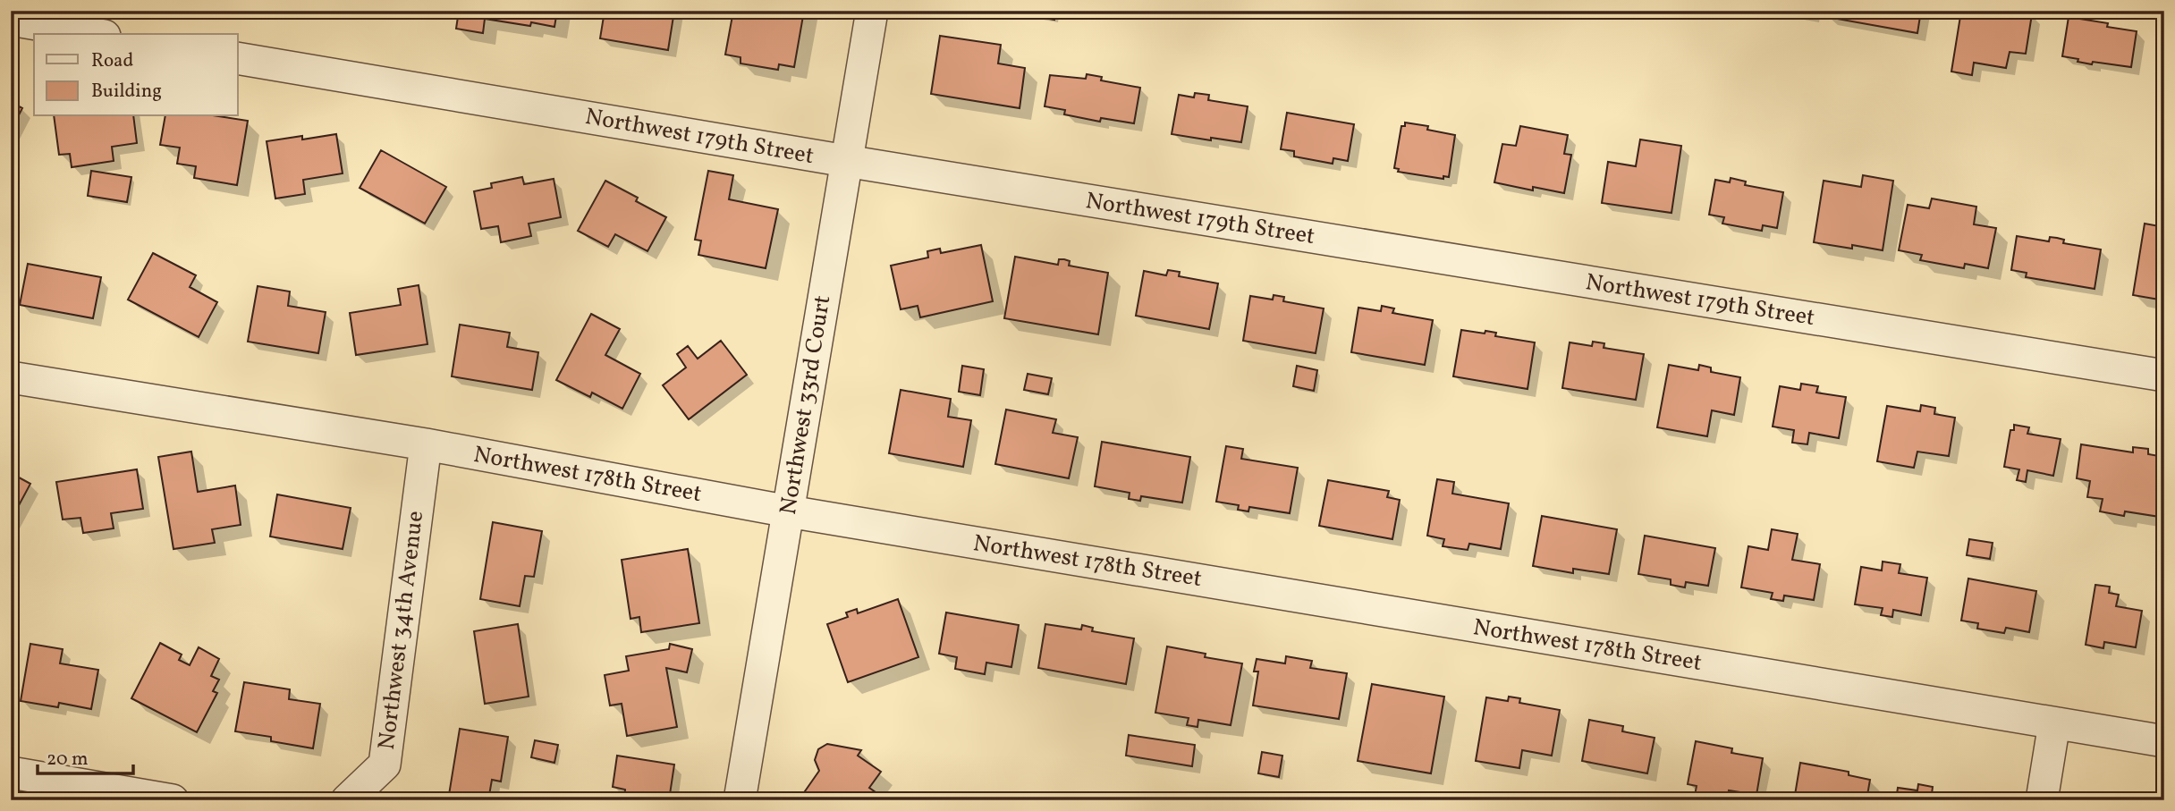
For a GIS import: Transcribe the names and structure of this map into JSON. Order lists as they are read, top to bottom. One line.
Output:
{"streets":{"street":["Northwest 179th Street","Northwest 33rd Court","Northwest 178th Street","Northwest 34th Avenue"]},"crossings":[["Northwest 179th Street","Northwest 33rd Court"],["Northwest 33rd Court","Northwest 178th Street"],["Northwest 178th Street","Northwest 34th Avenue"]],"legend":["Road","Building"],"scale_bar":"20 m"}
